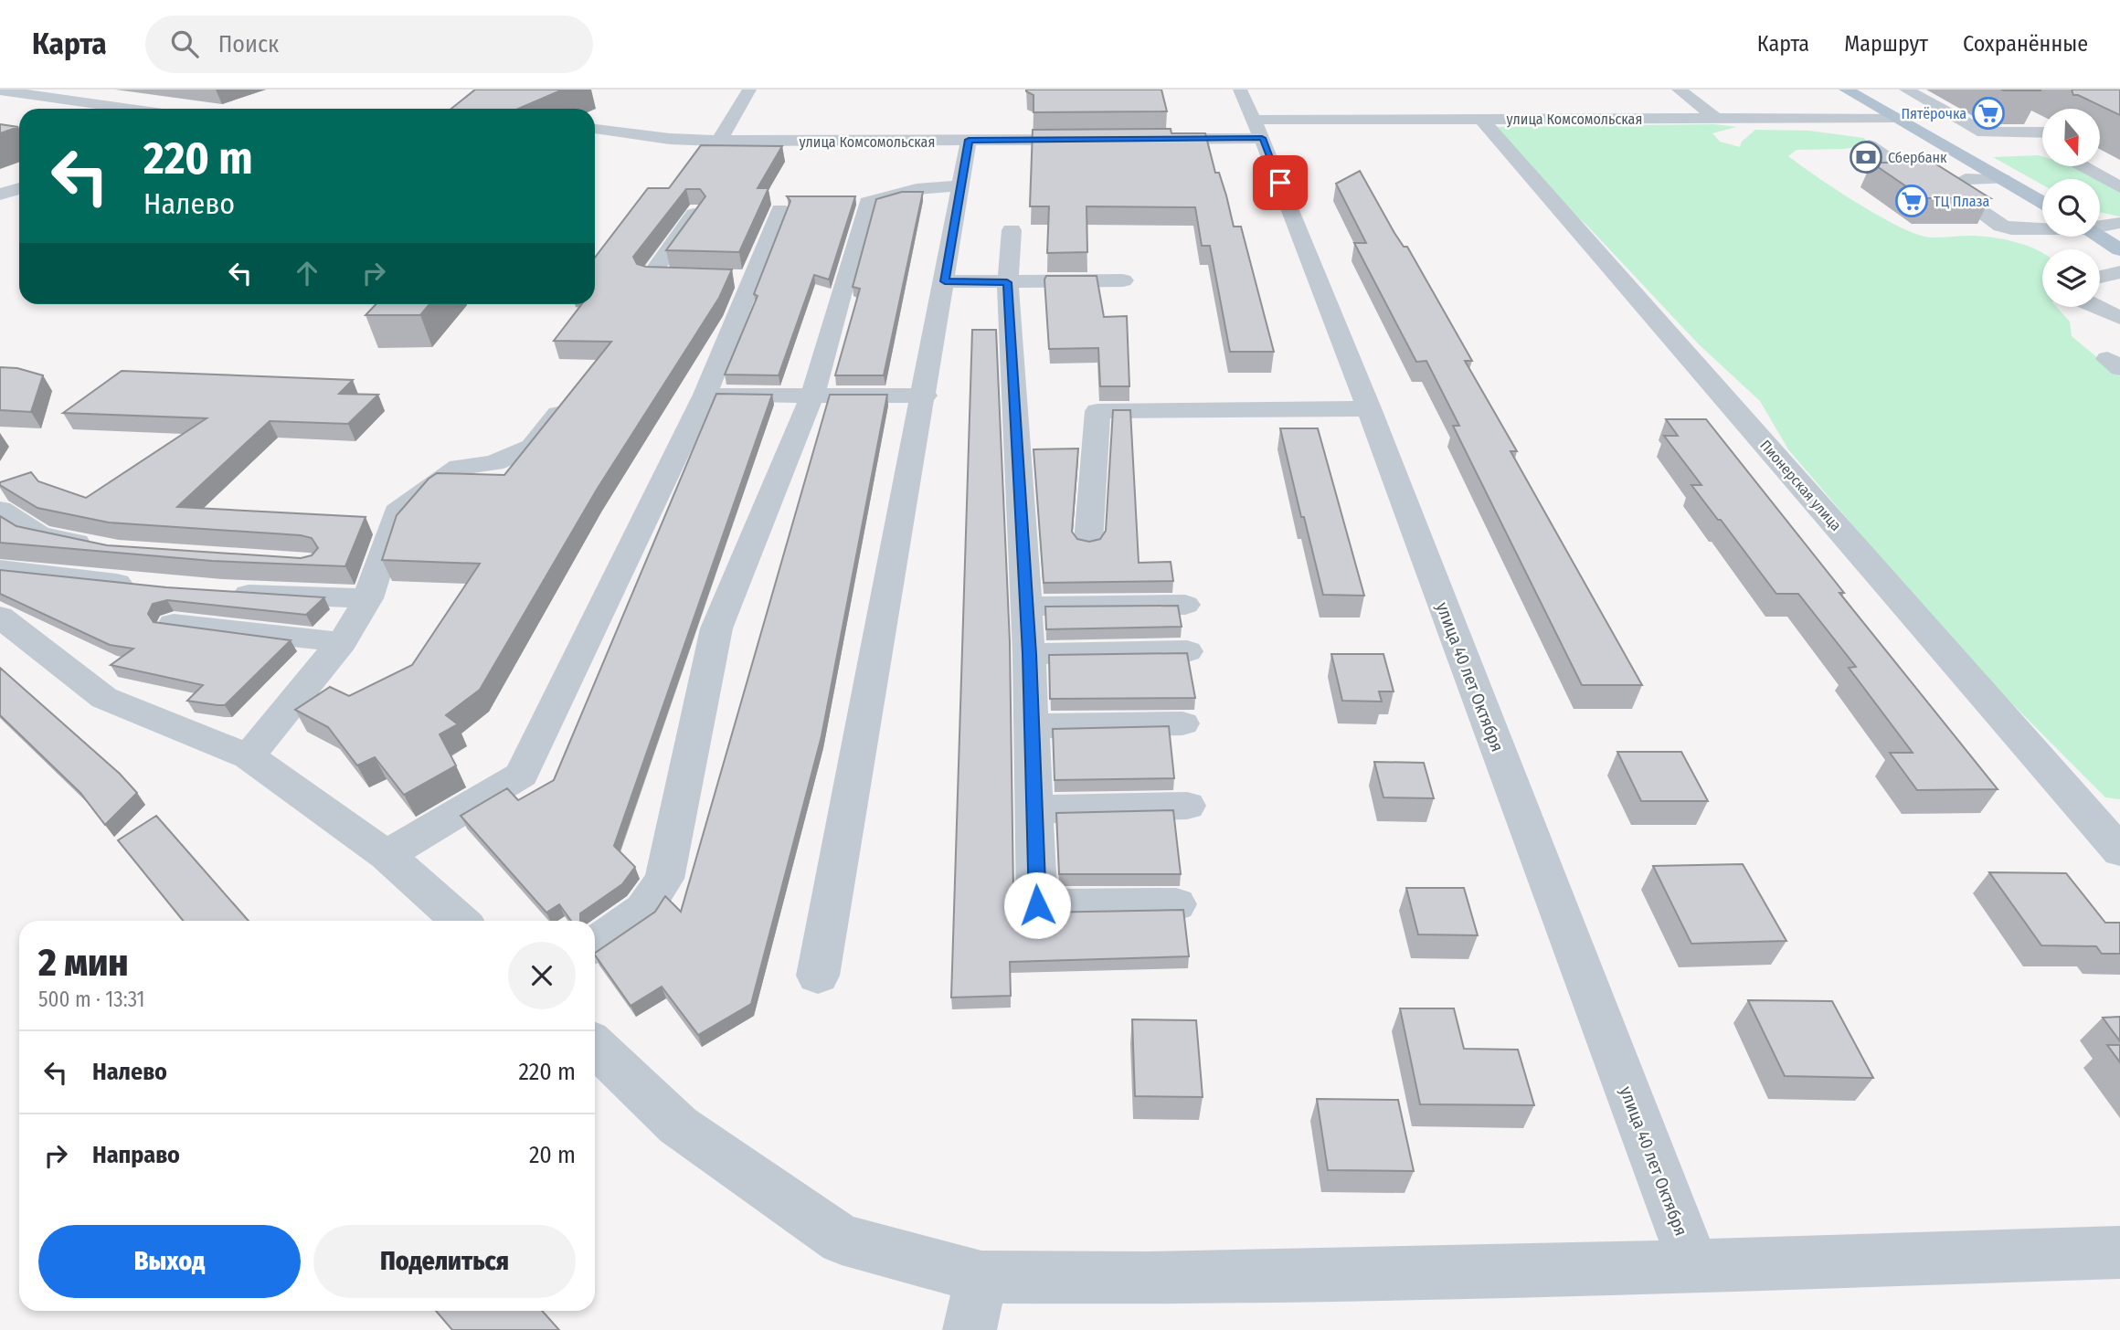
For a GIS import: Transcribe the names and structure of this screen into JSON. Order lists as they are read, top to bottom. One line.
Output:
{"streets":{"street":["улица Комсомольская","Пионерская улица","улица 40 лет Октября"]},"crossings":[["улица Комсомольская","Пионерская улица"],["улица Комсомольская","улица 40 лет Октября"]],"places":{"supermarket":["Пятёрочка","ТЦ Плаза"],"bank":["Сбербанк"]},"north":"bottom","page":{"header":"Карта","search":"Поиск","nav":["Карта","Маршрут","Сохранённые"],"turn":["220 m","Налево"],"heading":["2 мин","500 m · 13:31"],"list":[{"name":"Налево","value":"220 m"},{"name":"Направо","value":"20 m"}],"buttons":["Выход","Поделиться"]}}
